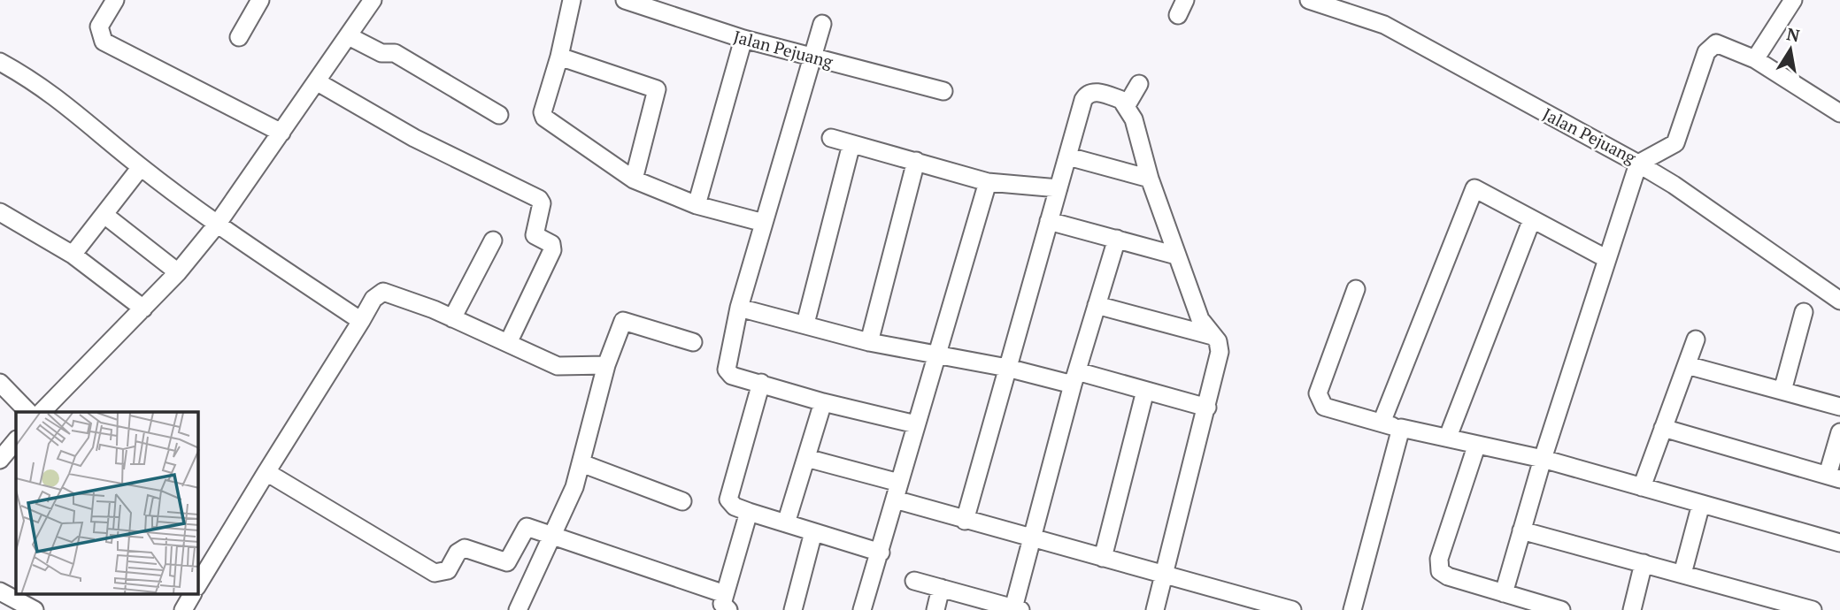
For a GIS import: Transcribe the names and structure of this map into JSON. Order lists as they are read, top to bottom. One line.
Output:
{"streets":{"street":["Jalan Pejuang"]},"north":"top"}
